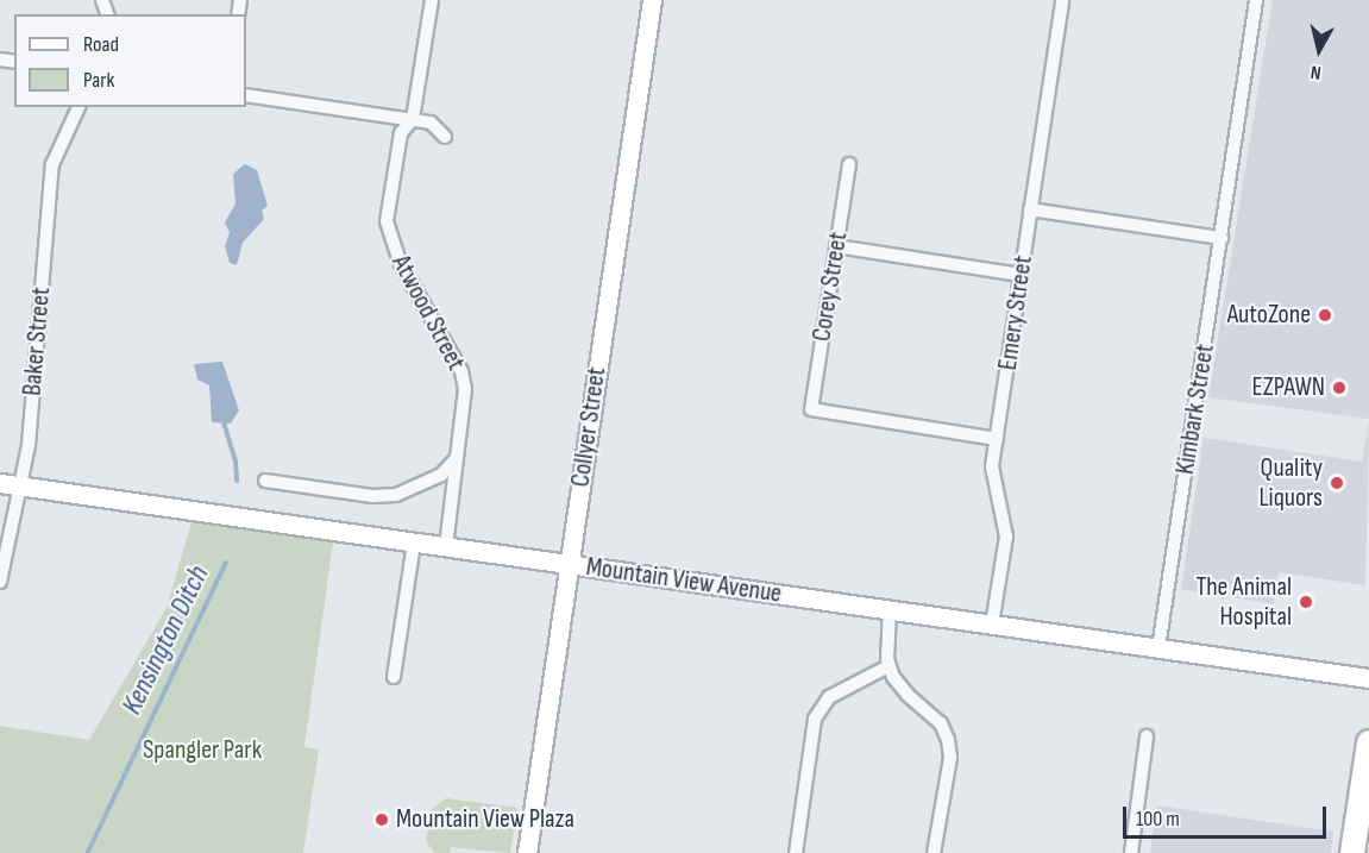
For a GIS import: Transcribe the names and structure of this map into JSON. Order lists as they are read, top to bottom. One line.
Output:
{"streets":{"street":["Corey Street","Atwood Street","Emery Street","Baker Street","Kimbark Street","Collyer Street","Mountain View Avenue"]},"crossings":[["Corey Street","Emery Street"],["Atwood Street","Mountain View Avenue"],["Emery Street","Mountain View Avenue"],["Baker Street","Mountain View Avenue"],["Kimbark Street","Mountain View Avenue"],["Collyer Street","Mountain View Avenue"]],"water":["Kensington Ditch"],"parks":["Spangler Park"],"places":["AutoZone","EZPAWN","Quality Liquors","The Animal Hospital","Mountain View Plaza"],"legend":["Road","Park"],"scale_bar":"100 m","north":"bottom"}
